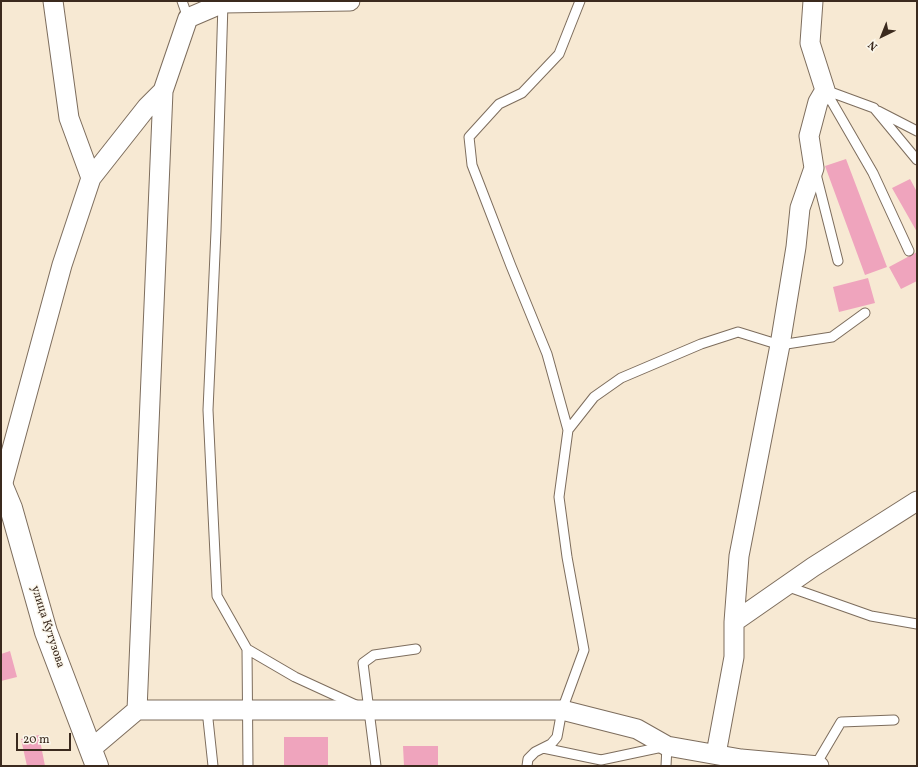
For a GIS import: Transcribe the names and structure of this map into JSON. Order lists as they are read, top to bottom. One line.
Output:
{"streets":{"street":["улица Кутузова"]},"scale_bar":"20 m","north":"bottom left"}
